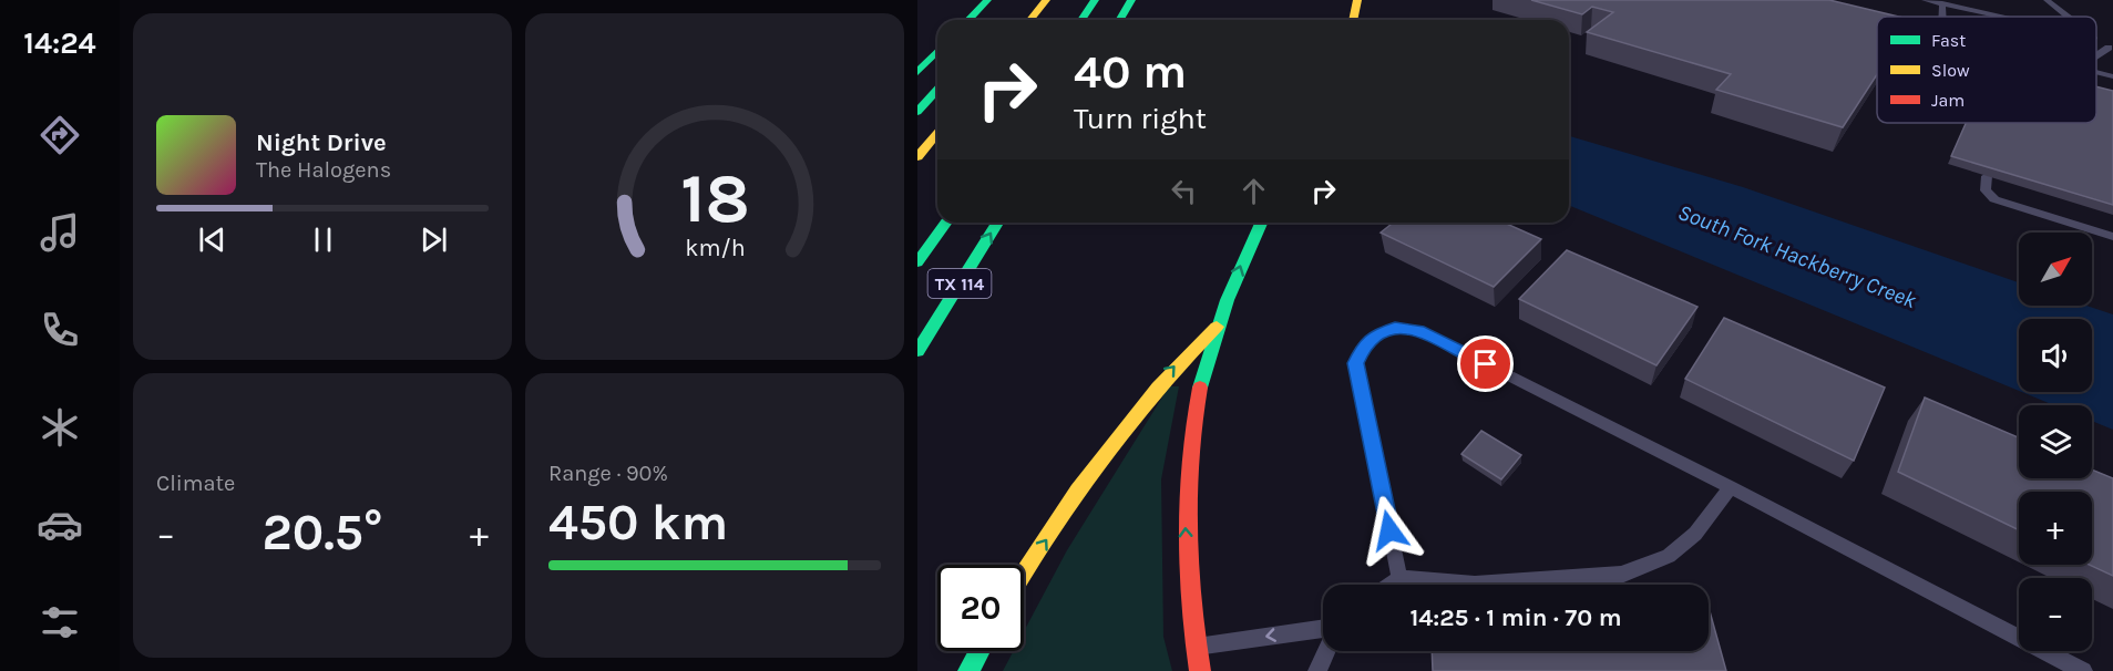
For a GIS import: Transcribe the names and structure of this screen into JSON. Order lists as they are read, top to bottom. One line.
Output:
{"streets":{"main road":["TX 114"]},"water":["South Fork Hackberry Creek"],"legend":["Fast","Slow","Jam"],"north":"top right","page":{"tabs":"14:24","turn":["40 m","Turn right"],"song":["Night Drive","The Halogens"],"map_buttons":["+","−"],"tile":["Climate",["Range · 90%","450 km"]],"heat":["−","20.5°","+"],"limit":"20","trip":"14:25 · 1 min · 70 m","gauge":["18","km/h"]}}
